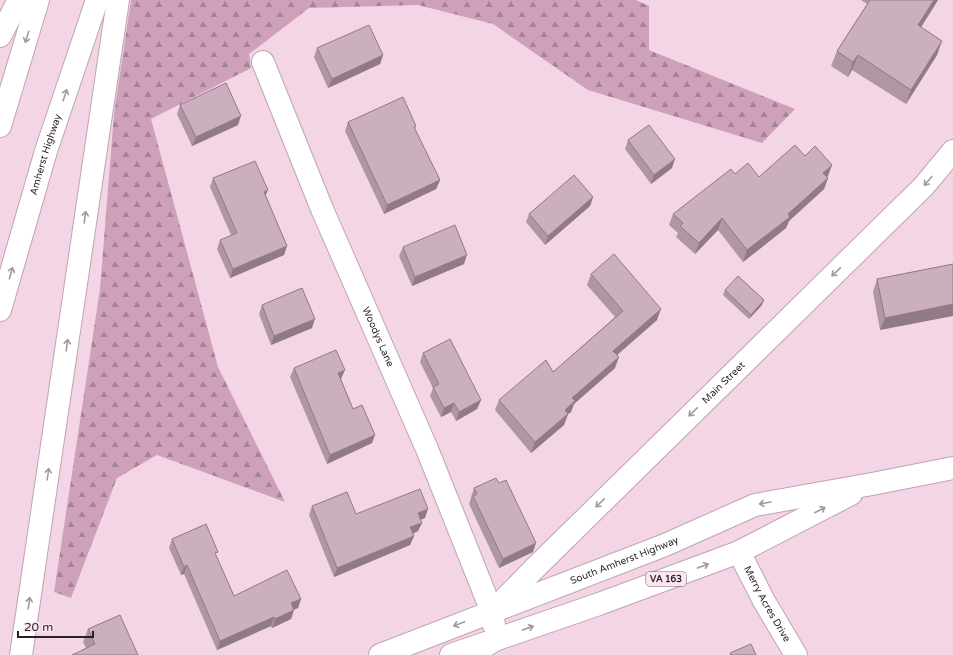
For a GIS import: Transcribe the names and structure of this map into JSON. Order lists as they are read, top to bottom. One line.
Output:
{"streets":{"main road":["Amherst Highway","Woodys Lane","Main Street","South Amherst Highway","VA 163","Merry Acres Drive"]},"crossings":[["Woodys Lane","Main Street"],["Woodys Lane","South Amherst Highway"],["Main Street","South Amherst Highway"],["South Amherst Highway","Merry Acres Drive"]],"one_way":["Main Street"],"scale_bar":"20 m"}
